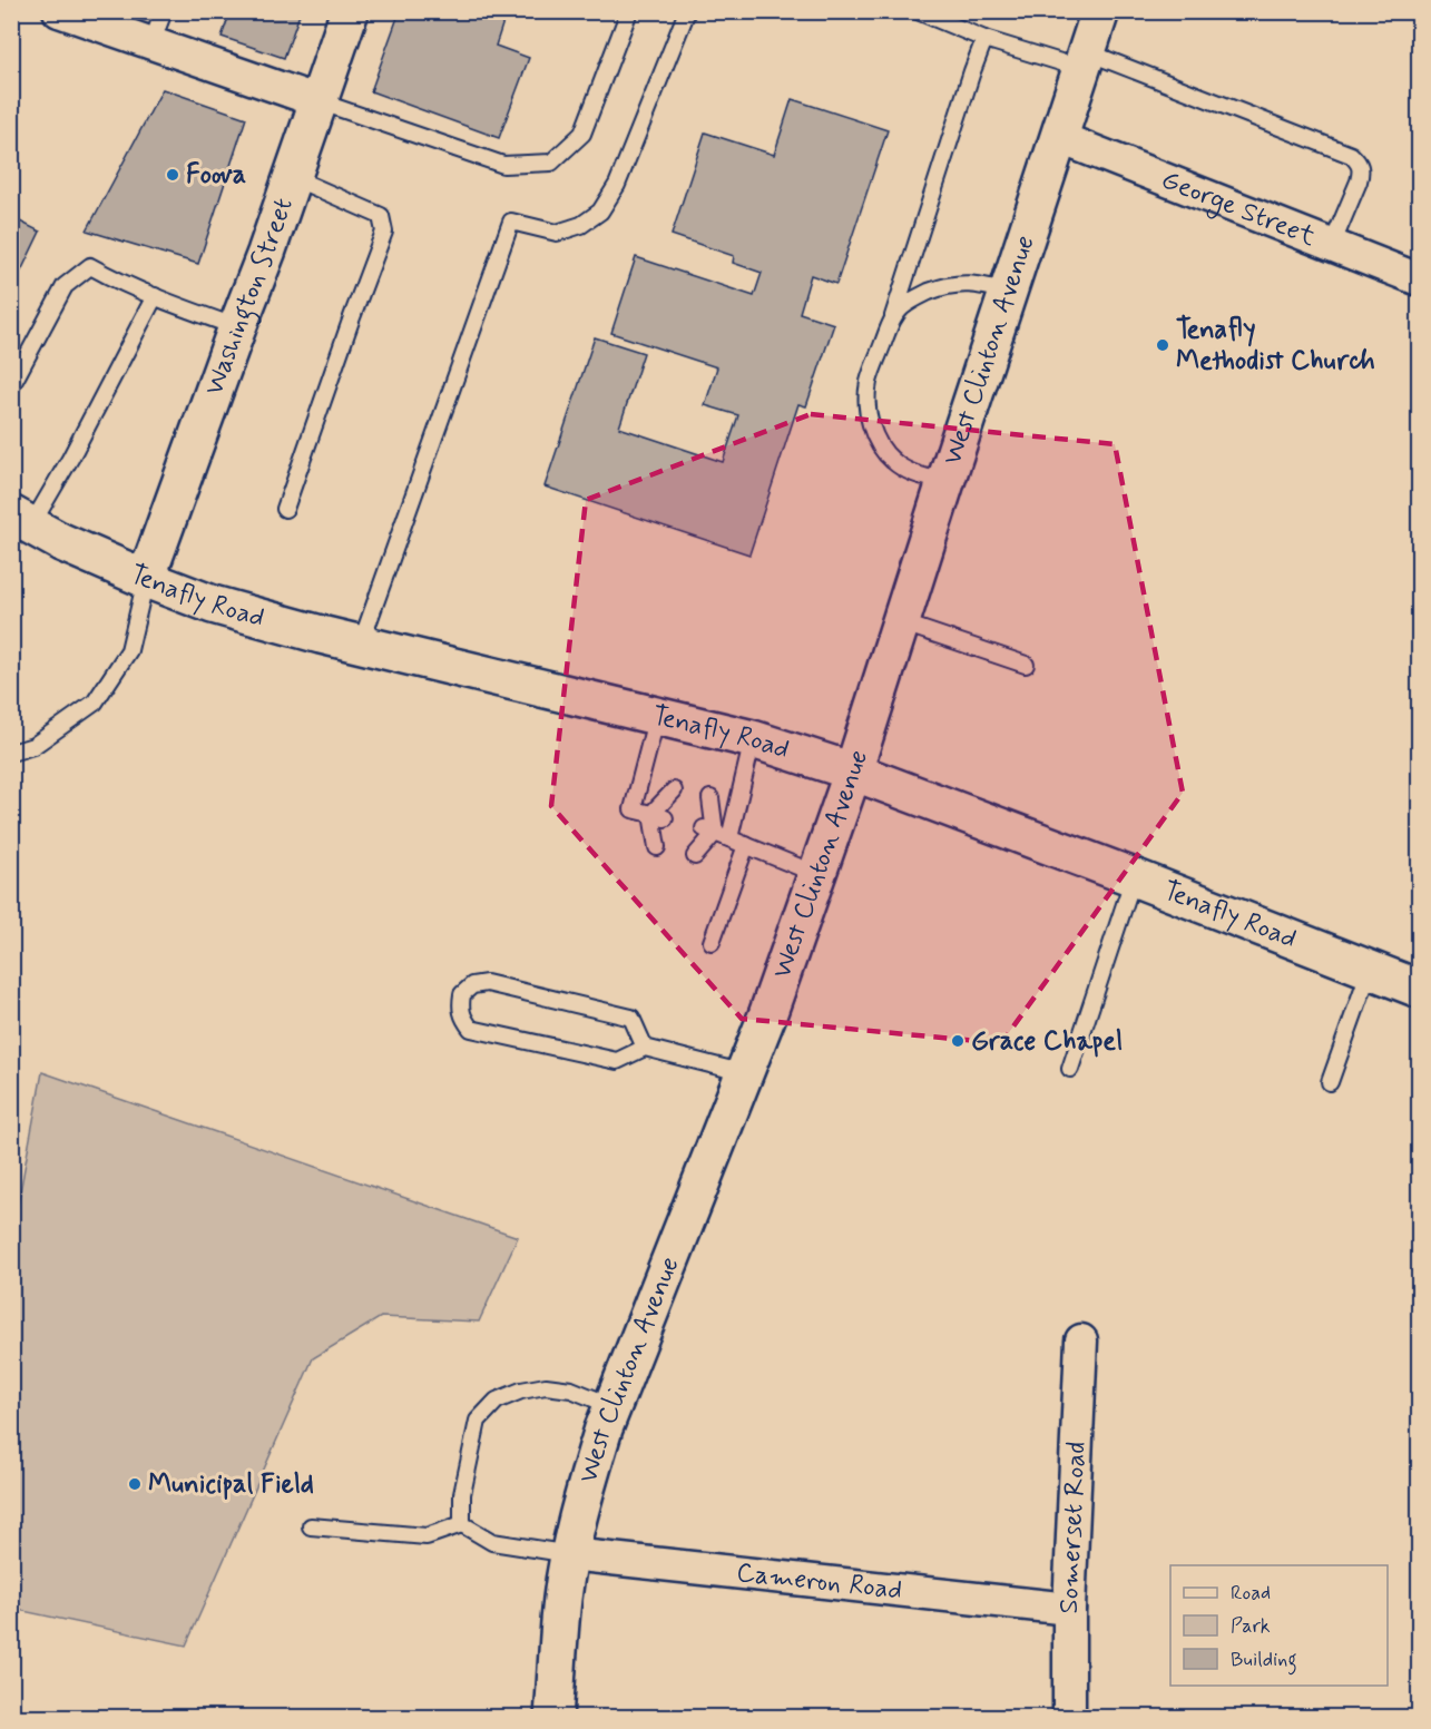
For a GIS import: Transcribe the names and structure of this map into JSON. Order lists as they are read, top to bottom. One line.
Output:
{"streets":{"street":["George Street","Washington Street","West Clinton Avenue","Tenafly Road","Somerset Road","Cameron Road"]},"crossings":[["George Street","West Clinton Avenue"],["Washington Street","Tenafly Road"],["West Clinton Avenue","Tenafly Road"],["West Clinton Avenue","Cameron Road"],["Somerset Road","Cameron Road"]],"places":["Foova","Tenafly Methodist Church","Grace Chapel","Municipal Field"],"legend":["Road","Park","Building"]}
